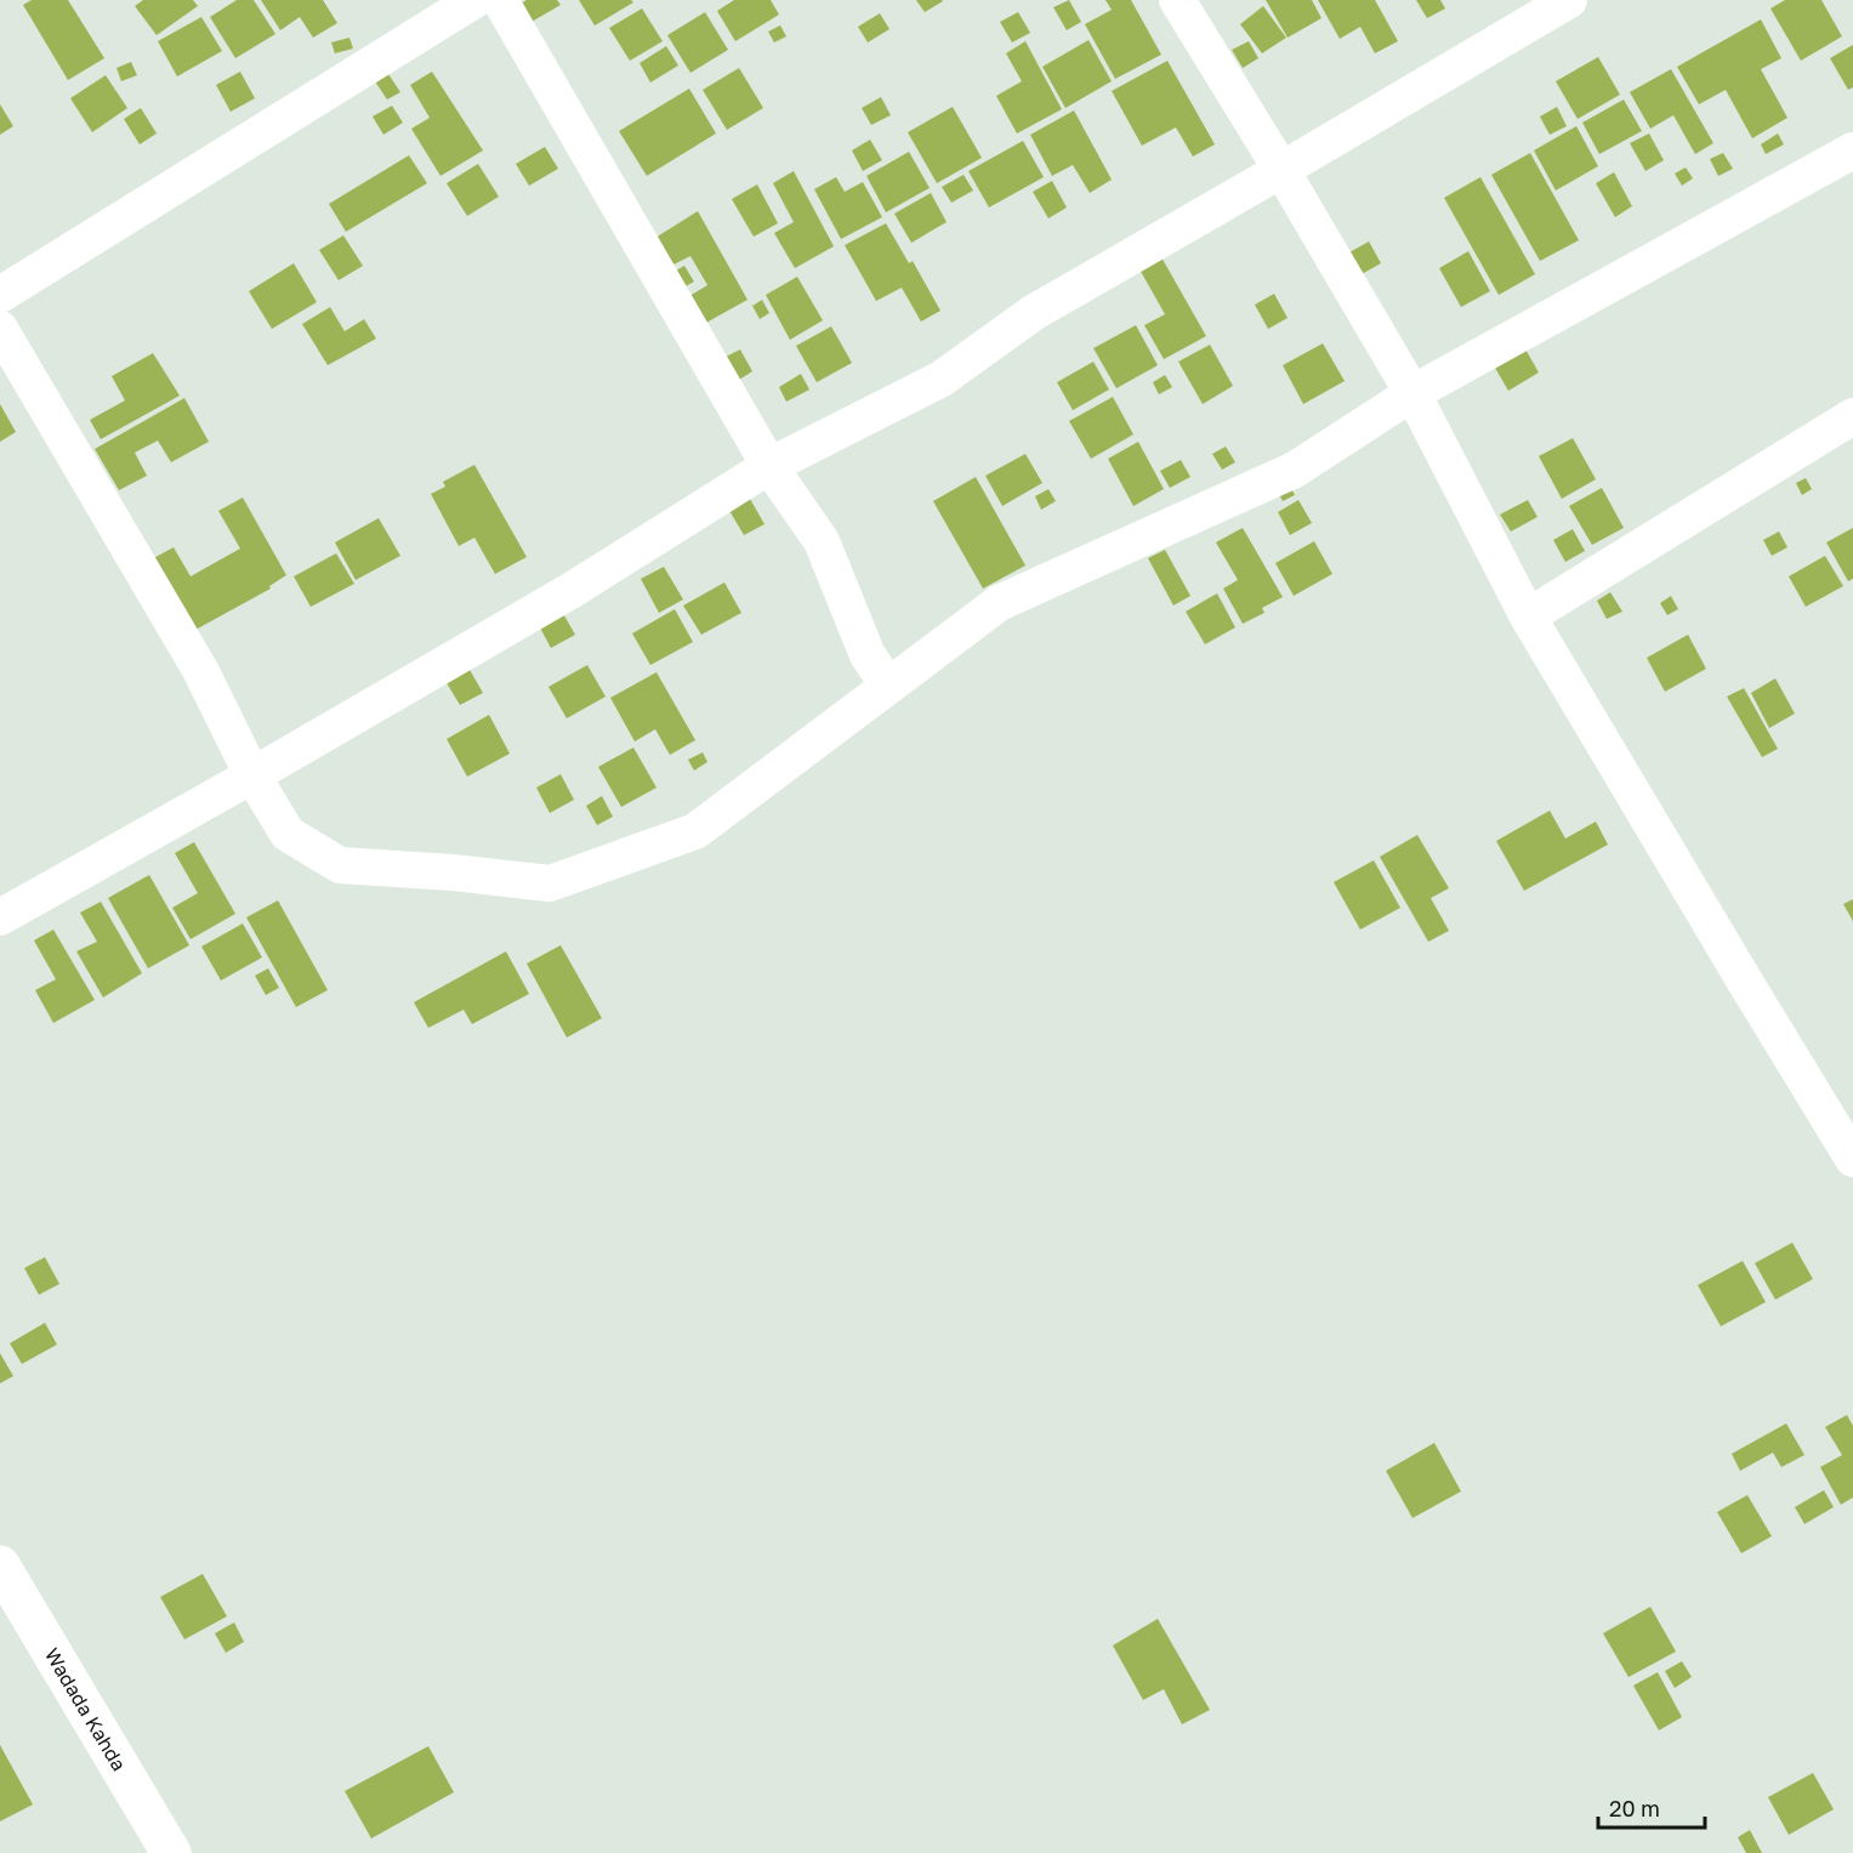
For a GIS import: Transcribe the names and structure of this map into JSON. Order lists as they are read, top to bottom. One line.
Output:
{"streets":{"main road":["Wadada Kahda"]},"scale_bar":"20 m"}
